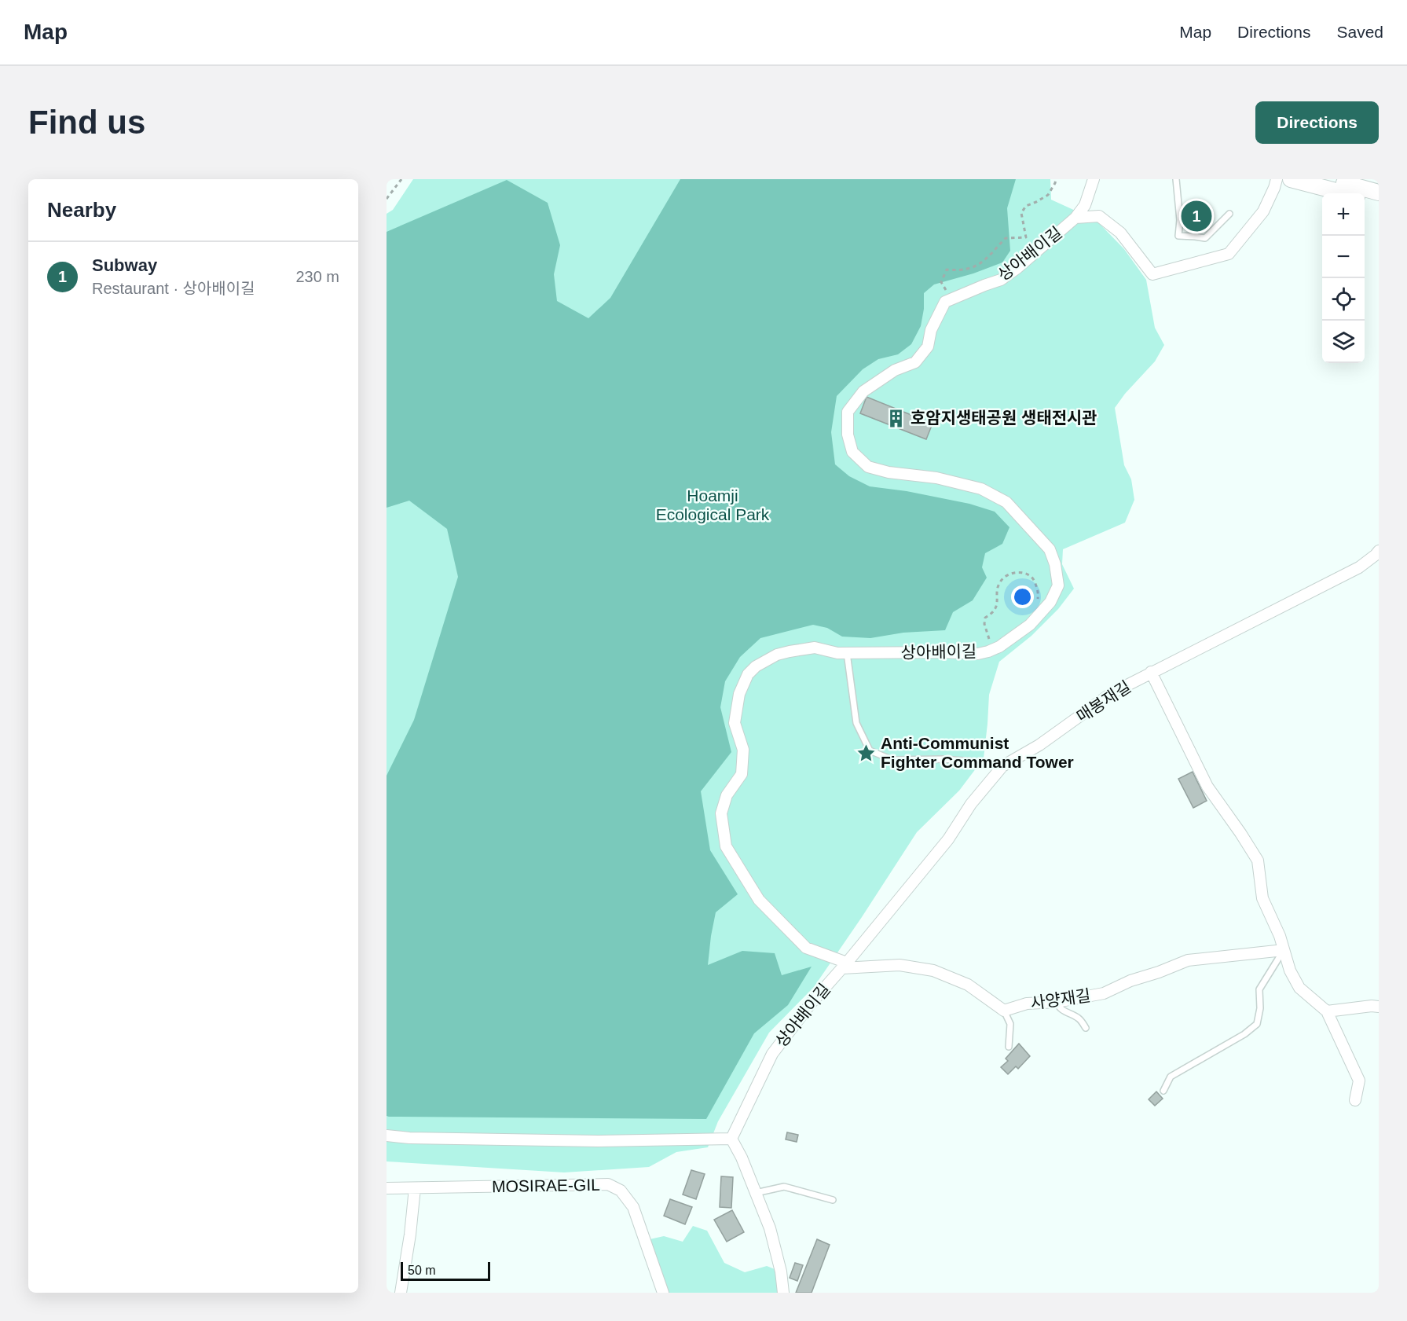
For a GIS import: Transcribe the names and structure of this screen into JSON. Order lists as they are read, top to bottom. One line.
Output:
{"streets":{"street":["상아배이길","매봉재길","사양재길","MOSIRAE-GIL"]},"crossings":[["상아배이길","매봉재길"]],"parks":["Hoamji Ecological Park"],"places":{"building":["호암지생태공원 생태전시관"],"place":["Anti-Communist Fighter Command Tower"]},"scale_bar":"50 m","page":{"header":"Map","nav":["Map","Directions","Saved"],"buttons":"Directions","title":"Find us","heading":"Nearby","map_buttons":["+","−"],"pins":"1","list":[{"mark":"1","name":"Subway","note":"Restaurant · 상아배이길","value":"230 m"}],"scale":"50 m"}}
